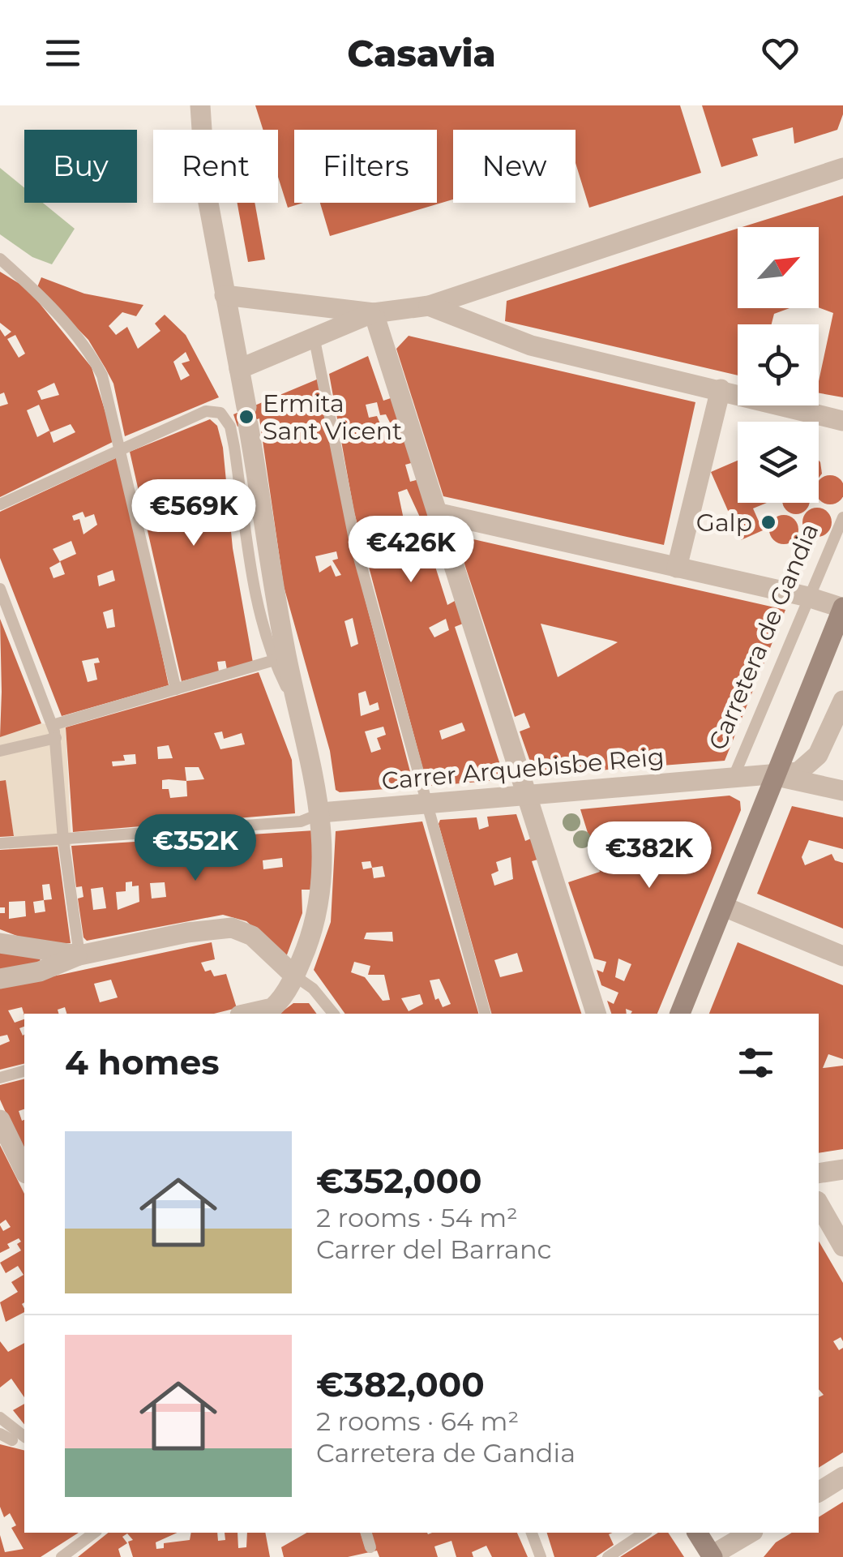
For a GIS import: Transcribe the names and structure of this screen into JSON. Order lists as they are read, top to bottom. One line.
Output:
{"streets":{"street":["Carrer Arquebisbe Reig"],"lane":["Carretera de Gandia"]},"crossings":[["Carretera de Gandia","Carrer Arquebisbe Reig"]],"places":["Ermita Sant Vicent","Galp"],"north":"top right","page":{"header":"Casavia","chip":["Buy","Rent","Filters","New"],"price":["€569K","€426K","€352K","€382K"],"heading":"4 homes","list":[{"name":"€352,000","note":"2 rooms · 54 m² · Carrer del Barranc"},{"name":"€382,000","note":"2 rooms · 64 m² · Carretera de Gandia"}]}}
